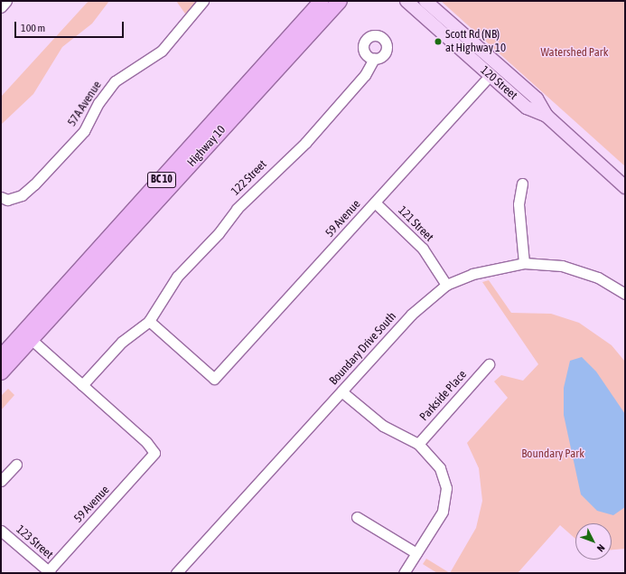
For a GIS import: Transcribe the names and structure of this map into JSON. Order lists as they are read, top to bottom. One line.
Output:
{"streets":{"highway":["Highway 10","BC 10"],"main road":["120 Street"],"street":["57A Avenue","122 Street","59 Avenue","121 Street","Boundary Drive South","Parkside Place","123 Street"]},"crossings":[["120 Street","59 Avenue"],["122 Street","59 Avenue"],["59 Avenue","121 Street"],["59 Avenue","123 Street"],["121 Street","Boundary Drive South"]],"parks":["Watershed Park","Boundary Park"],"places":["Scott Rd (NB) at Highway 10"],"scale_bar":"100 m","north":"bottom right"}
